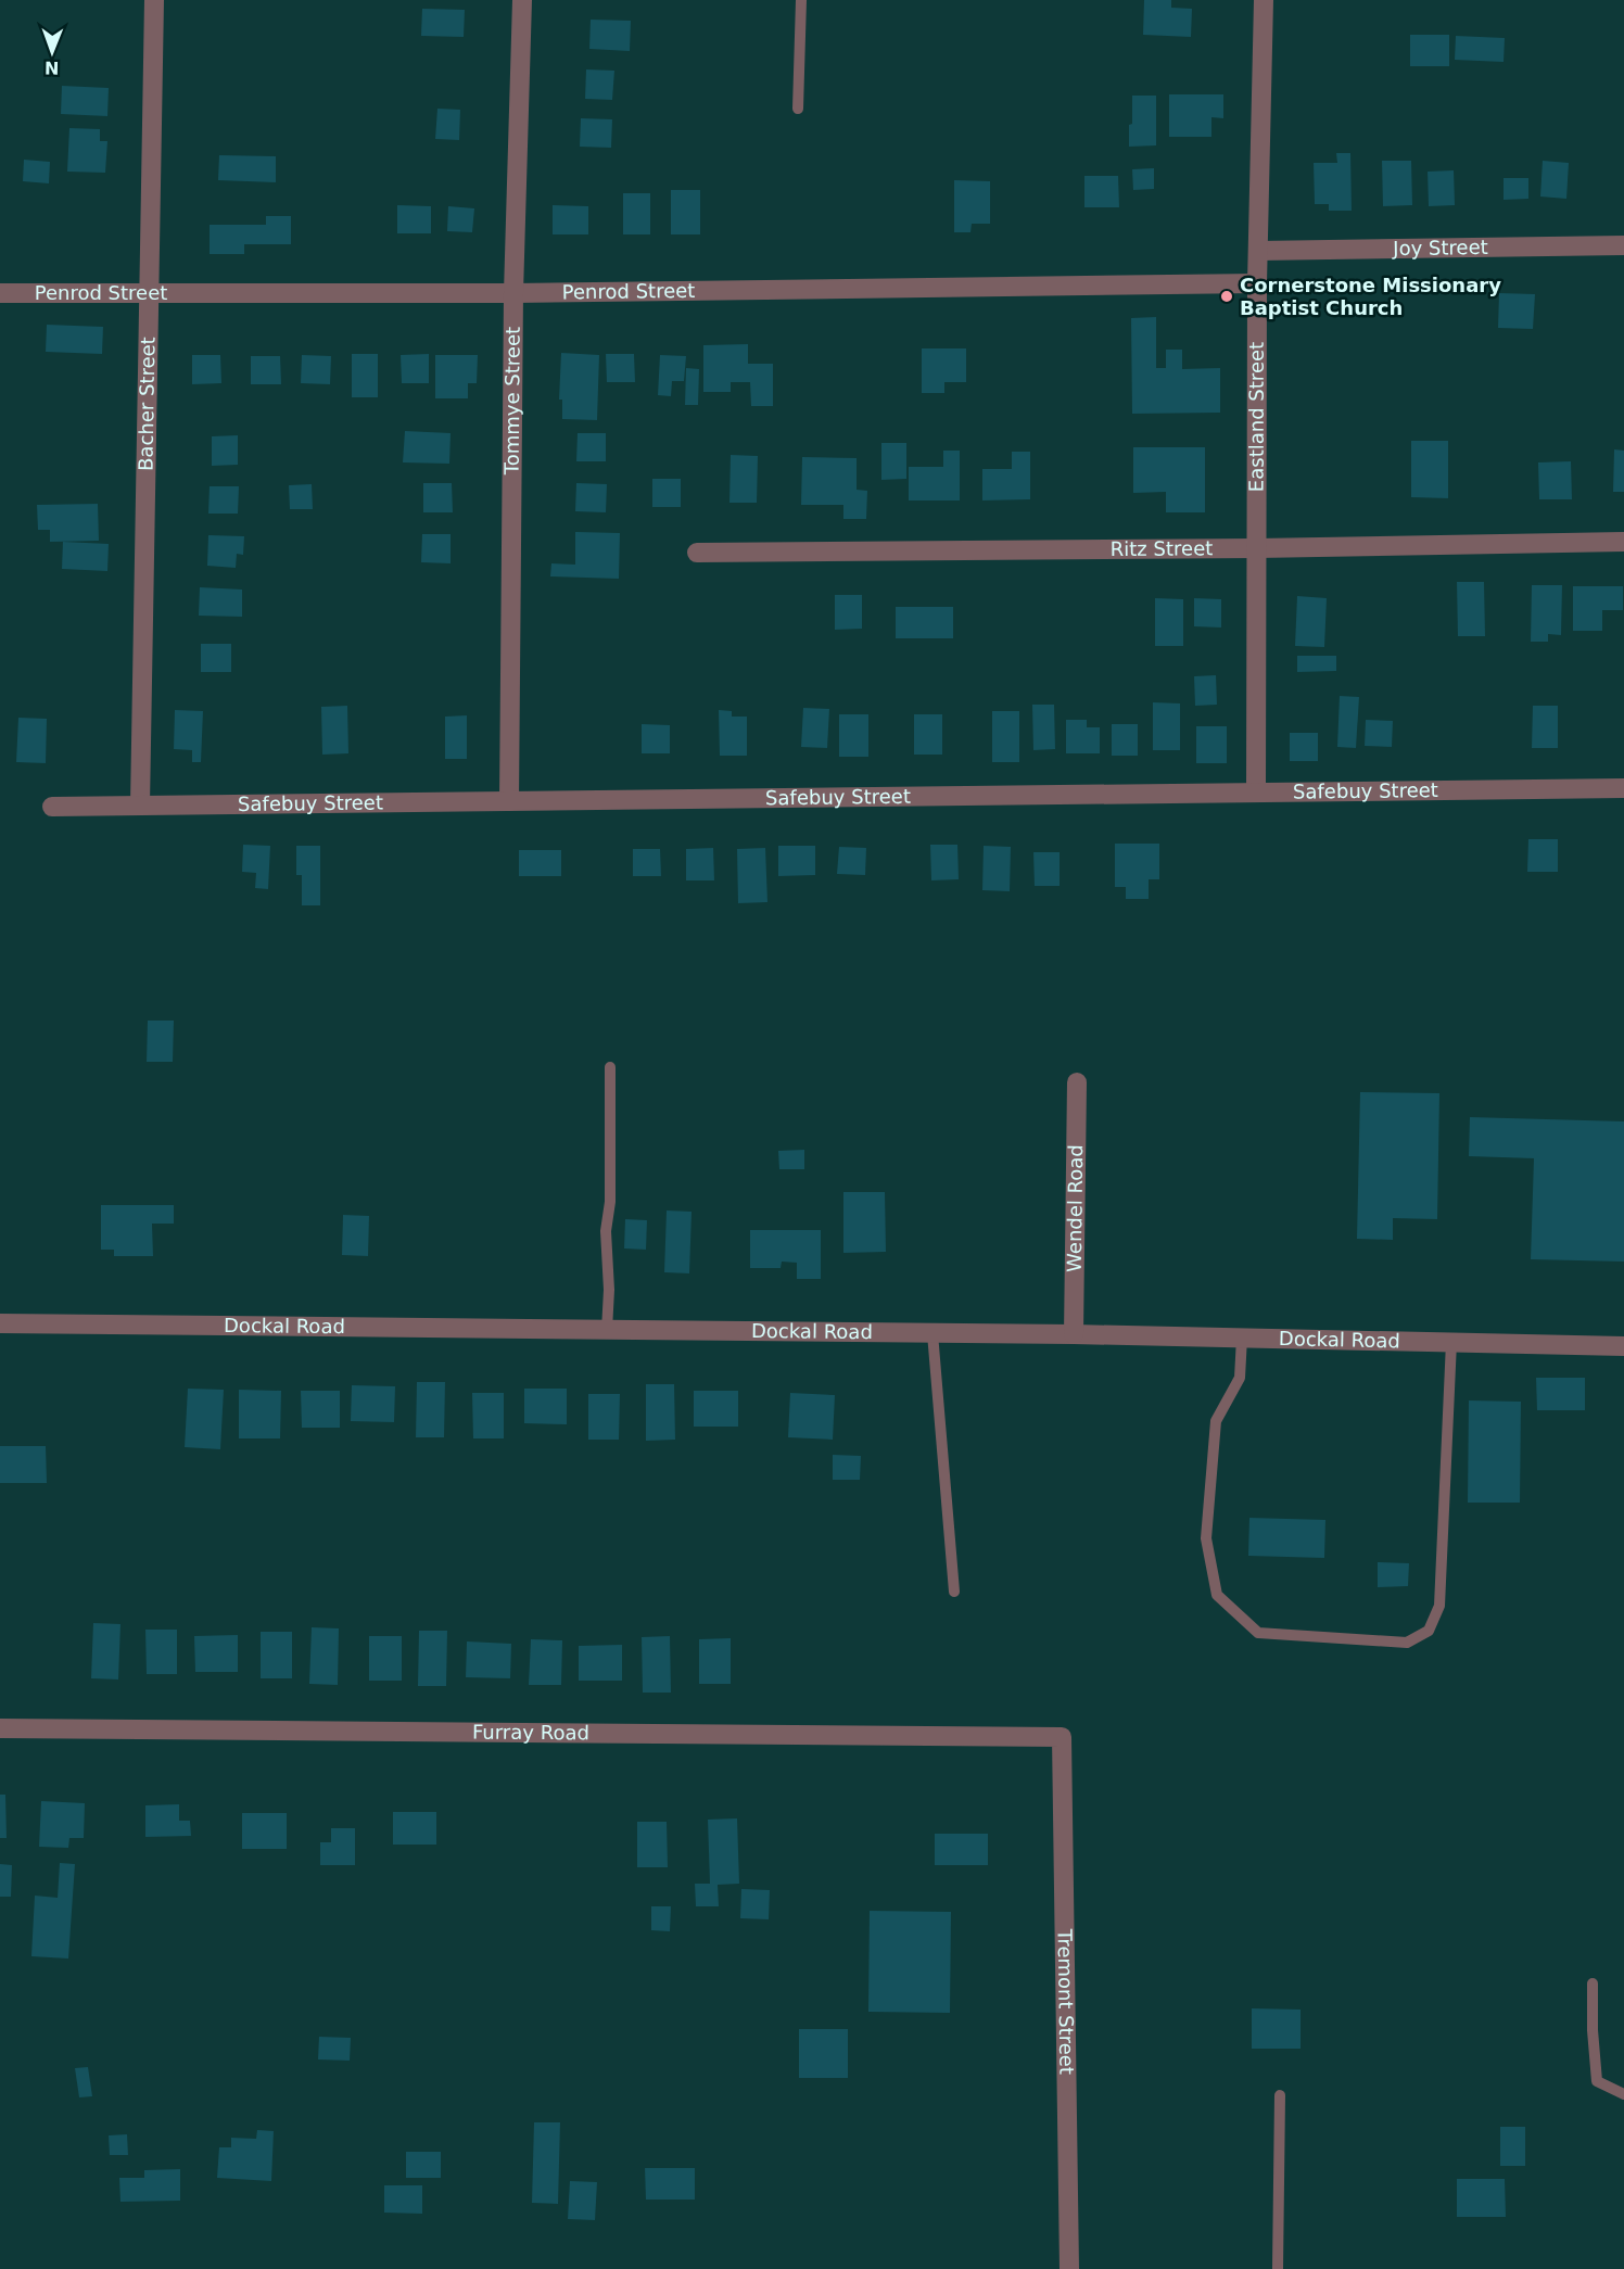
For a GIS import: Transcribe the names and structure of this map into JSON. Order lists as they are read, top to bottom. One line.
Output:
{"streets":{"street":["Joy Street","Penrod Street","Tommye Street","Bacher Street","Eastland Street","Ritz Street","Safebuy Street","Wendel Road","Dockal Road","Furray Road","Tremont Street"]},"crossings":[["Joy Street","Eastland Street"],["Penrod Street","Tommye Street"],["Penrod Street","Bacher Street"],["Penrod Street","Eastland Street"],["Tommye Street","Safebuy Street"],["Bacher Street","Safebuy Street"],["Eastland Street","Ritz Street"],["Eastland Street","Safebuy Street"],["Wendel Road","Dockal Road"],["Furray Road","Tremont Street"]],"places":["Cornerstone Missionary Baptist Church"],"north":"bottom"}
